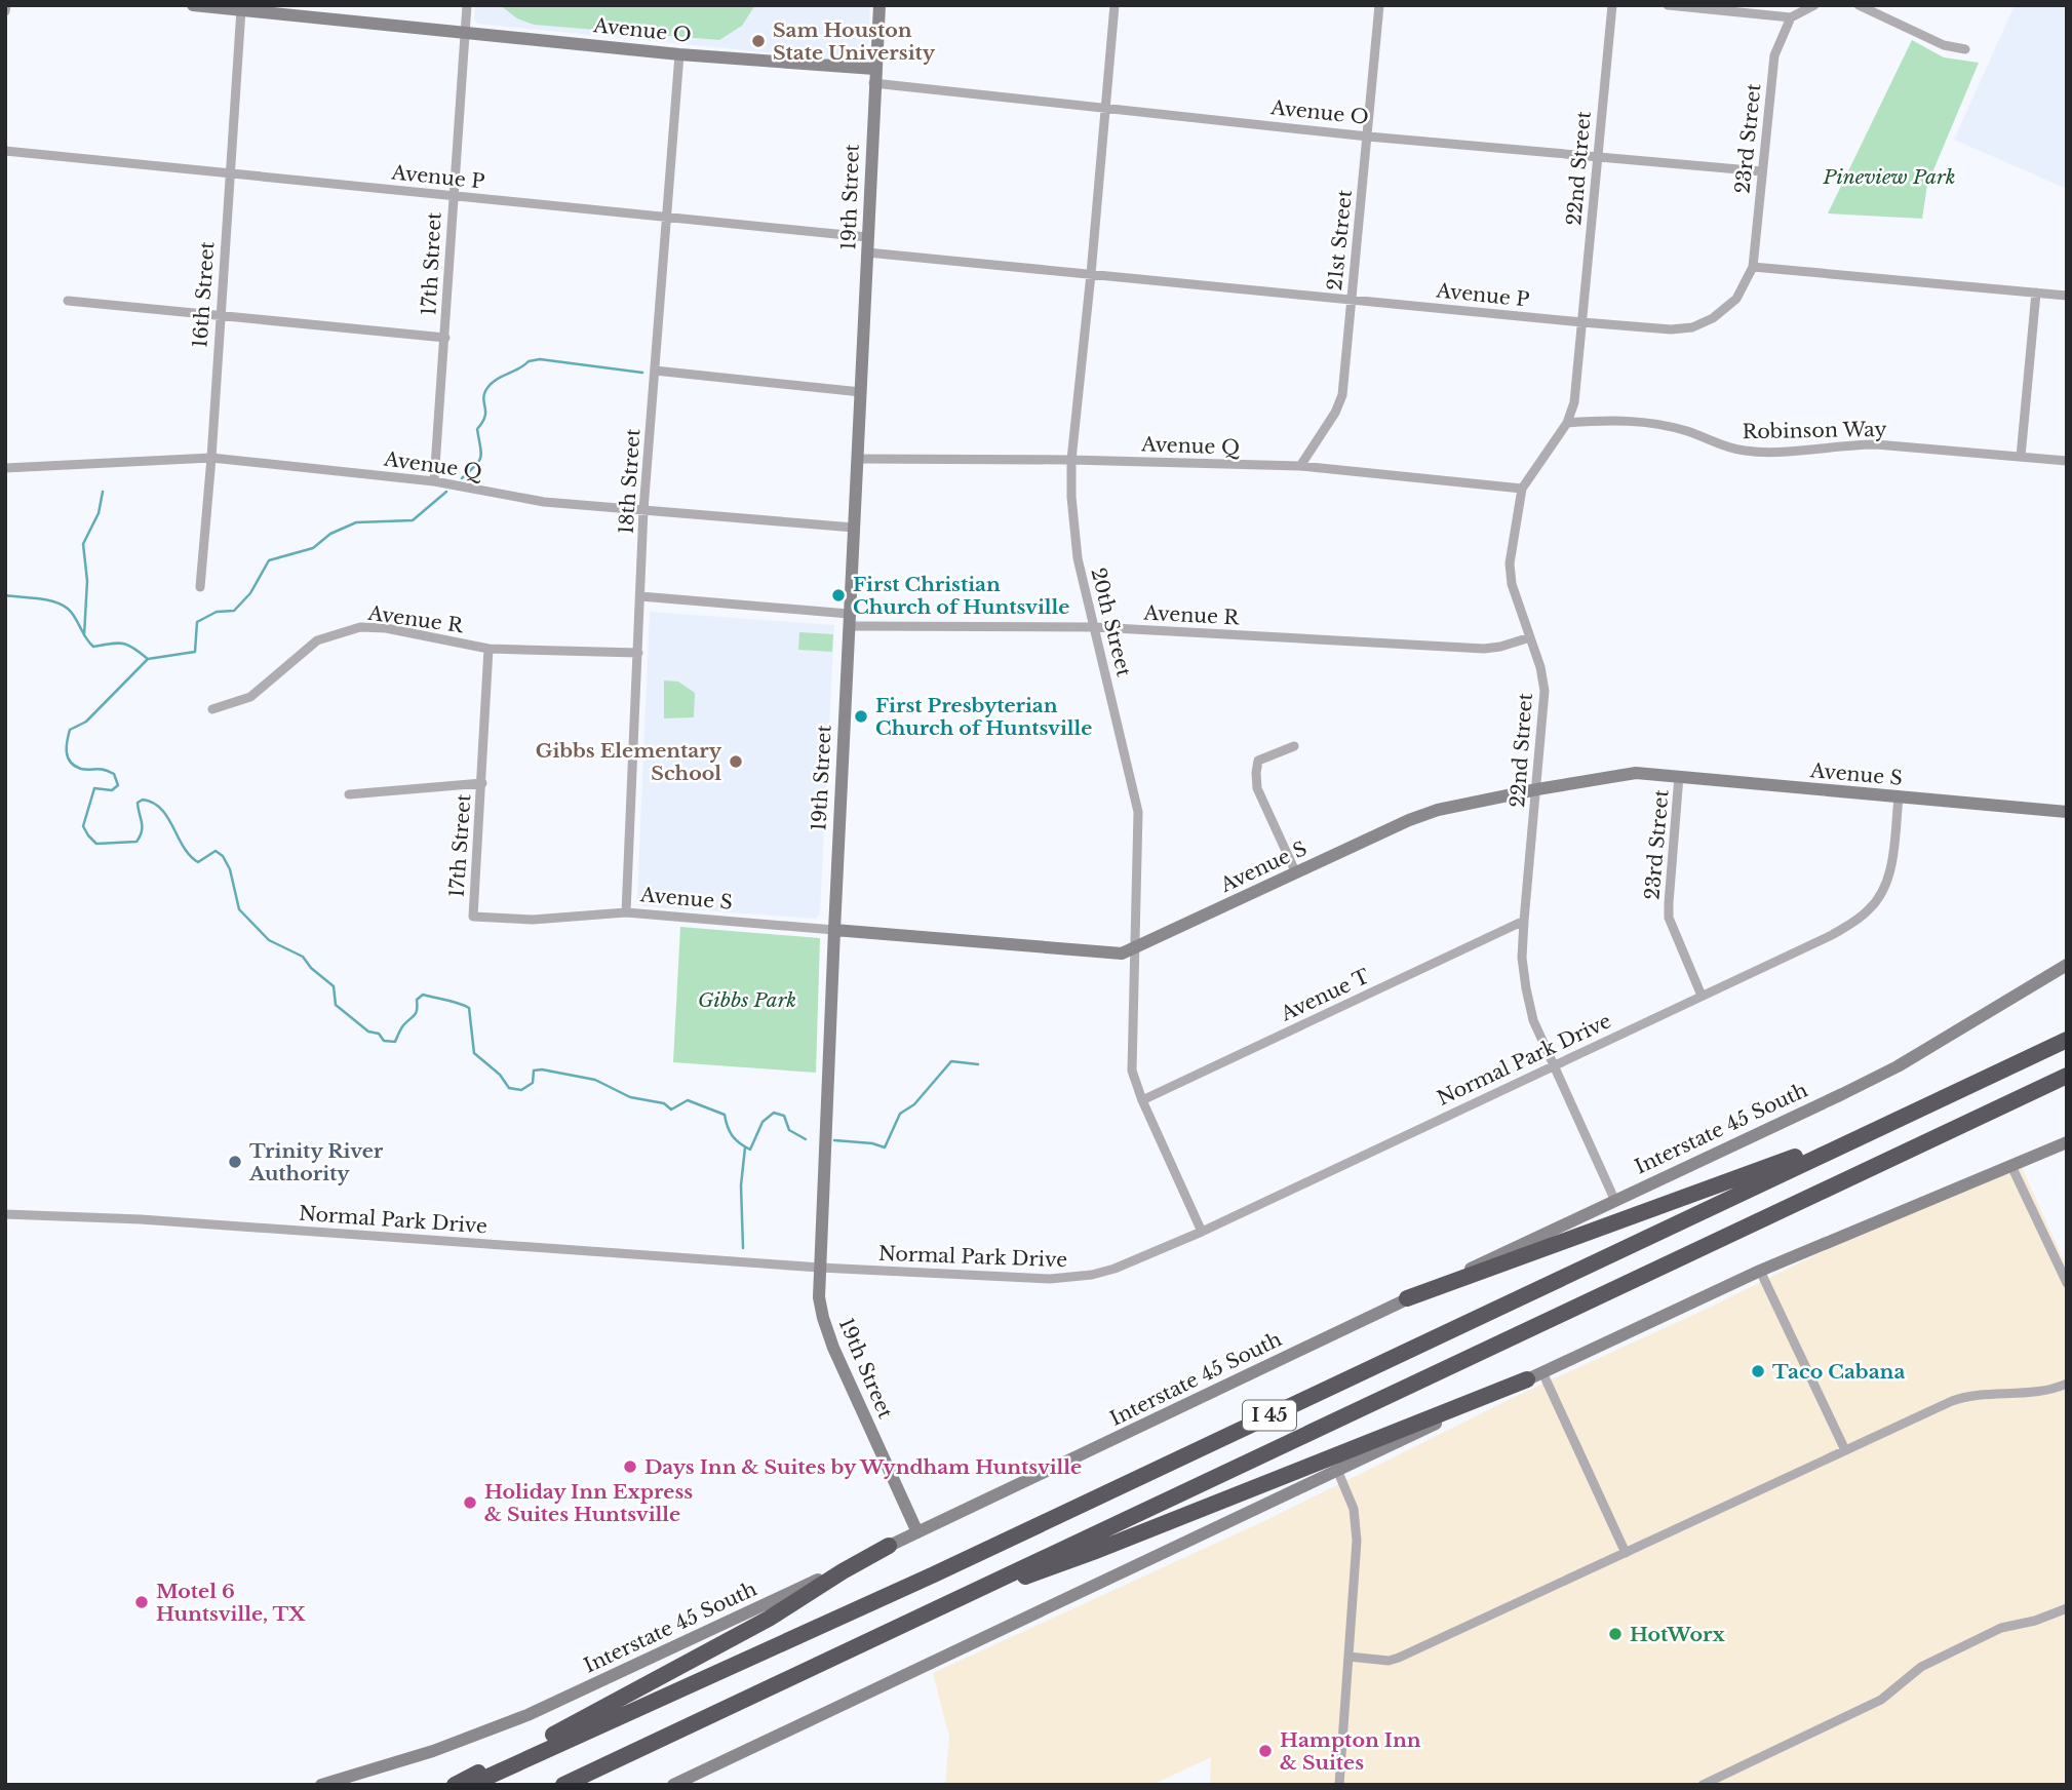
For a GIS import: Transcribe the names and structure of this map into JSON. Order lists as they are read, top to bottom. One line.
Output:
{"streets":{"highway":["I 45"],"street":["Avenue O","23rd Street","22nd Street","Avenue P","19th Street","21st Street","17th Street","16th Street","Robinson Way","Avenue Q","18th Street","Avenue R","20th Street","Avenue S","Avenue T","Normal Park Drive","Interstate 45 South"]},"crossings":[["Avenue O","23rd Street"],["Avenue O","22nd Street"],["Avenue O","19th Street"],["Avenue O","21st Street"],["Avenue O","17th Street"],["Avenue O","16th Street"],["Avenue O","18th Street"],["Avenue O","20th Street"],["23rd Street","Avenue P"],["23rd Street","Avenue S"],["23rd Street","Normal Park Drive"],["22nd Street","Avenue P"],["22nd Street","Robinson Way"],["22nd Street","Avenue Q"],["22nd Street","Avenue R"],["22nd Street","Avenue S"],["22nd Street","Avenue T"],["22nd Street","Normal Park Drive"],["22nd Street","Interstate 45 South"],["Avenue P","19th Street"],["Avenue P","21st Street"],["Avenue P","17th Street"],["Avenue P","16th Street"],["Avenue P","18th Street"],["Avenue P","20th Street"],["19th Street","Avenue Q"],["19th Street","Avenue R"],["19th Street","Avenue S"],["19th Street","Normal Park Drive"],["19th Street","Interstate 45 South"],["21st Street","Avenue Q"],["17th Street","Avenue Q"],["17th Street","Avenue R"],["17th Street","Avenue S"],["16th Street","Avenue Q"],["Avenue Q","18th Street"],["Avenue Q","20th Street"],["18th Street","Avenue R"],["18th Street","Avenue S"],["Avenue R","20th Street"],["20th Street","Avenue S"],["20th Street","Avenue T"],["20th Street","Normal Park Drive"],["Avenue S","Normal Park Drive"]],"parks":["Pineview Park","Gibbs Park"],"places":["Sam Houston State University","First Christian Church of Huntsville","First Presbyterian Church of Huntsville","Gibbs Elementary School","Trinity River Authority","Taco Cabana","Days Inn & Suites by Wyndham Huntsville","Holiday Inn Express & Suites Huntsville","Motel 6 Huntsville, TX","HotWorx","Hampton Inn & Suites"]}
